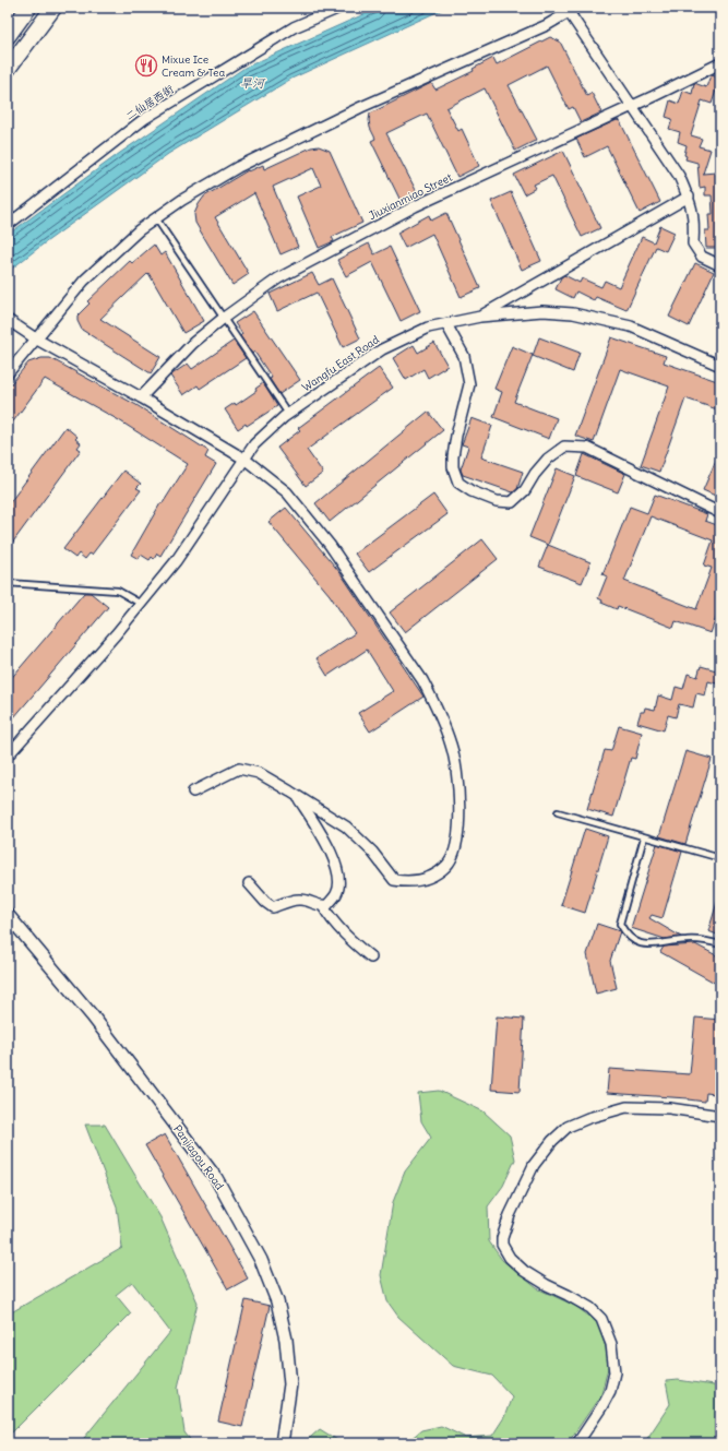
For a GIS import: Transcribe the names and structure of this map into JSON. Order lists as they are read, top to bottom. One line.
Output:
{"streets":{"street":["二仙居西街","Jiuxianmiao Street","Wangfu East Road","Panjiagou Road"]},"water":["旱河"],"places":{"restaurant":["Mixue Ice Cream & Tea"]}}
